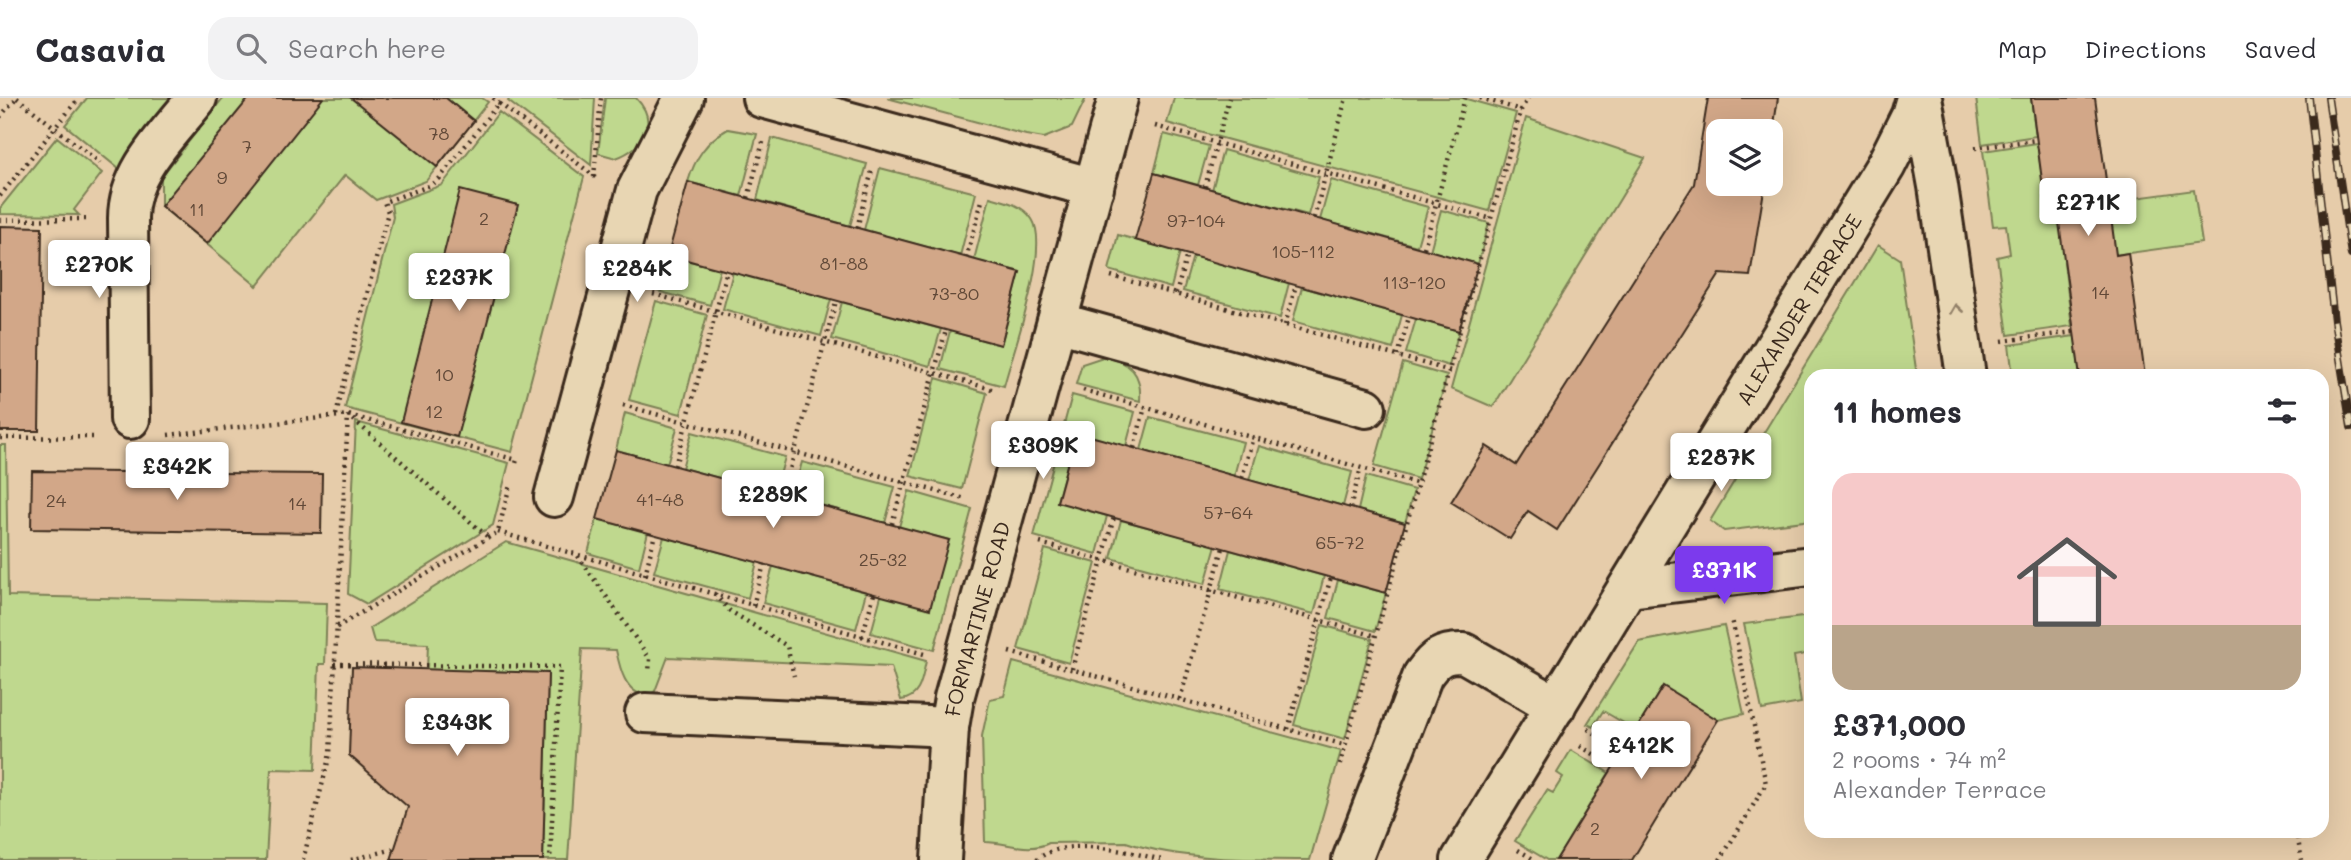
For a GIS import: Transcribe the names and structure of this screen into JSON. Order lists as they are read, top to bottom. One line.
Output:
{"streets":{"street":["ALEXANDER TERRACE","FORMARTINE ROAD"]},"house_numbers":["78","7","9","11","2","97-104","105-112","81-88","113-120","14","73-80","10","12","41-48","24","14","57-64","65-72","25-32","2"],"page":{"header":"Casavia","search":"Search here","nav":["Map","Directions","Saved"],"price":["£271K","£270K","£284K","£237K","£309K","£287K","£342K","£289K","£371K","£343K","£412K"],"heading":"11 homes","list":[{"name":"£371,000","note":"2 rooms · 74 m² · Alexander Terrace"}]}}
